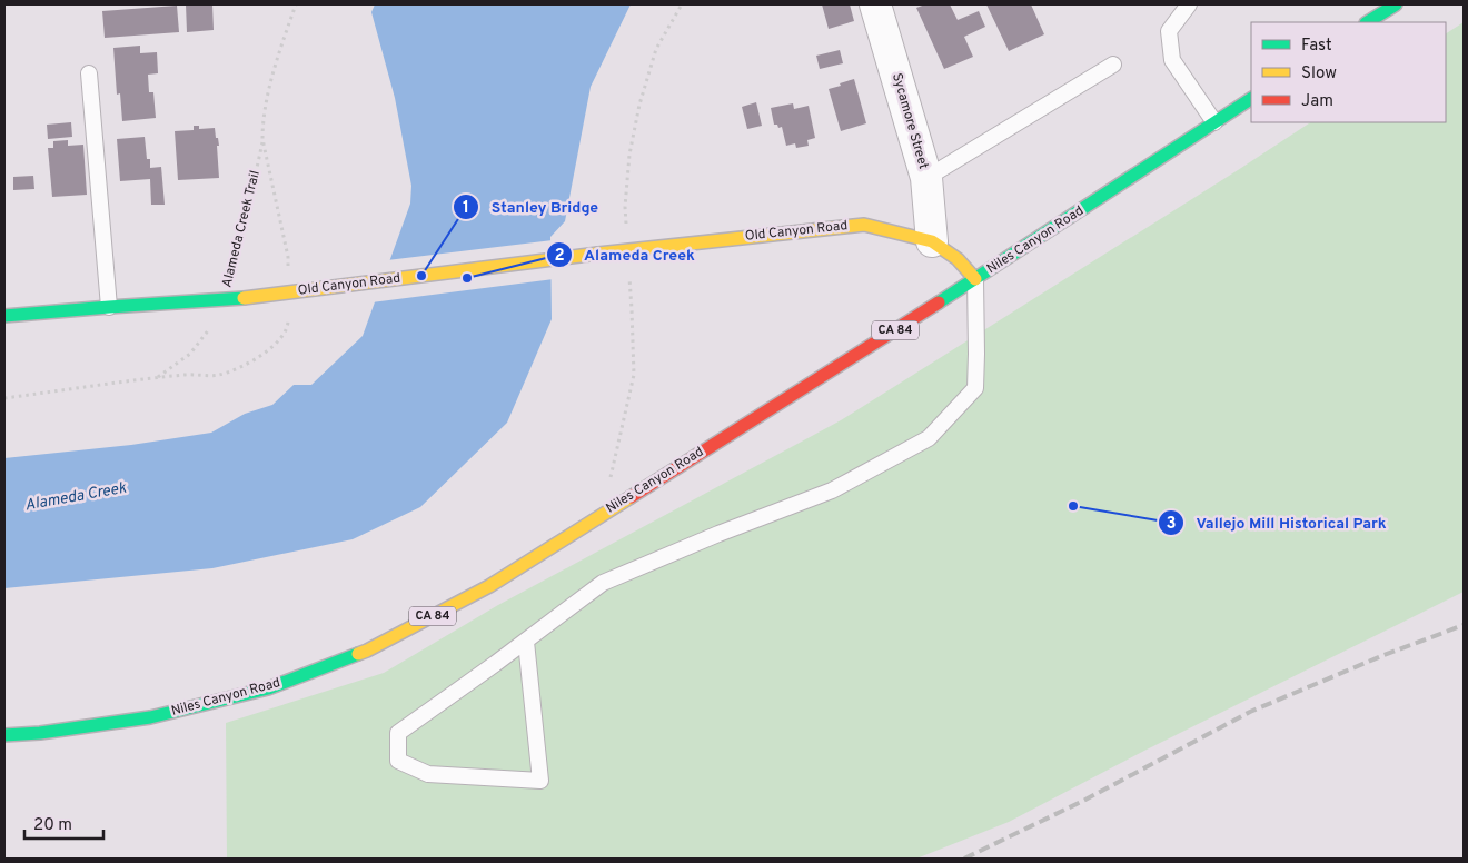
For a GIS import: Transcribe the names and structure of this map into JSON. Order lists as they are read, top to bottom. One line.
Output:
{"streets":{"main road":["Old Canyon Road","Niles Canyon Road","CA 84"],"street":["Sycamore Street"],"path":["Alameda Creek Trail"]},"crossings":[["Sycamore Street","Old Canyon Road"],["Alameda Creek Trail","Old Canyon Road"],["Old Canyon Road","Niles Canyon Road"]],"water":["Alameda Creek"],"places":["Stanley Bridge","Alameda Creek","Vallejo Mill Historical Park"],"legend":["Fast","Slow","Jam"],"scale_bar":"20 m"}
